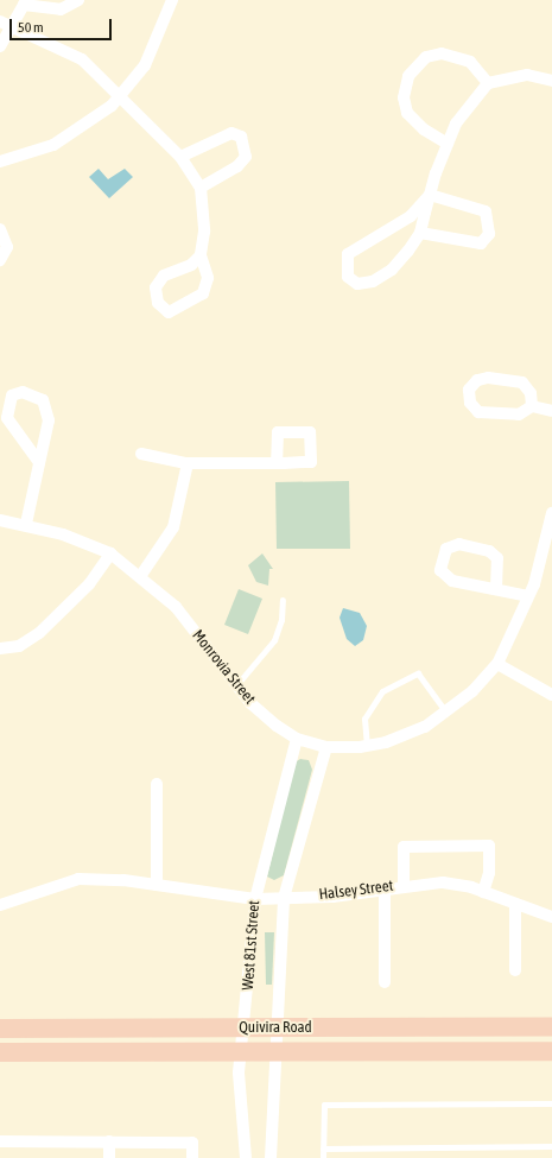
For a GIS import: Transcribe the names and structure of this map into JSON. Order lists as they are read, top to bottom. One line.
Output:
{"streets":{"main road":["Quivira Road"],"street":["Monrovia Street","Halsey Street","West 81st Street"]},"crossings":[["Monrovia Street","West 81st Street"],["Halsey Street","West 81st Street"],["West 81st Street","Quivira Road"]],"scale_bar":"50 m"}
